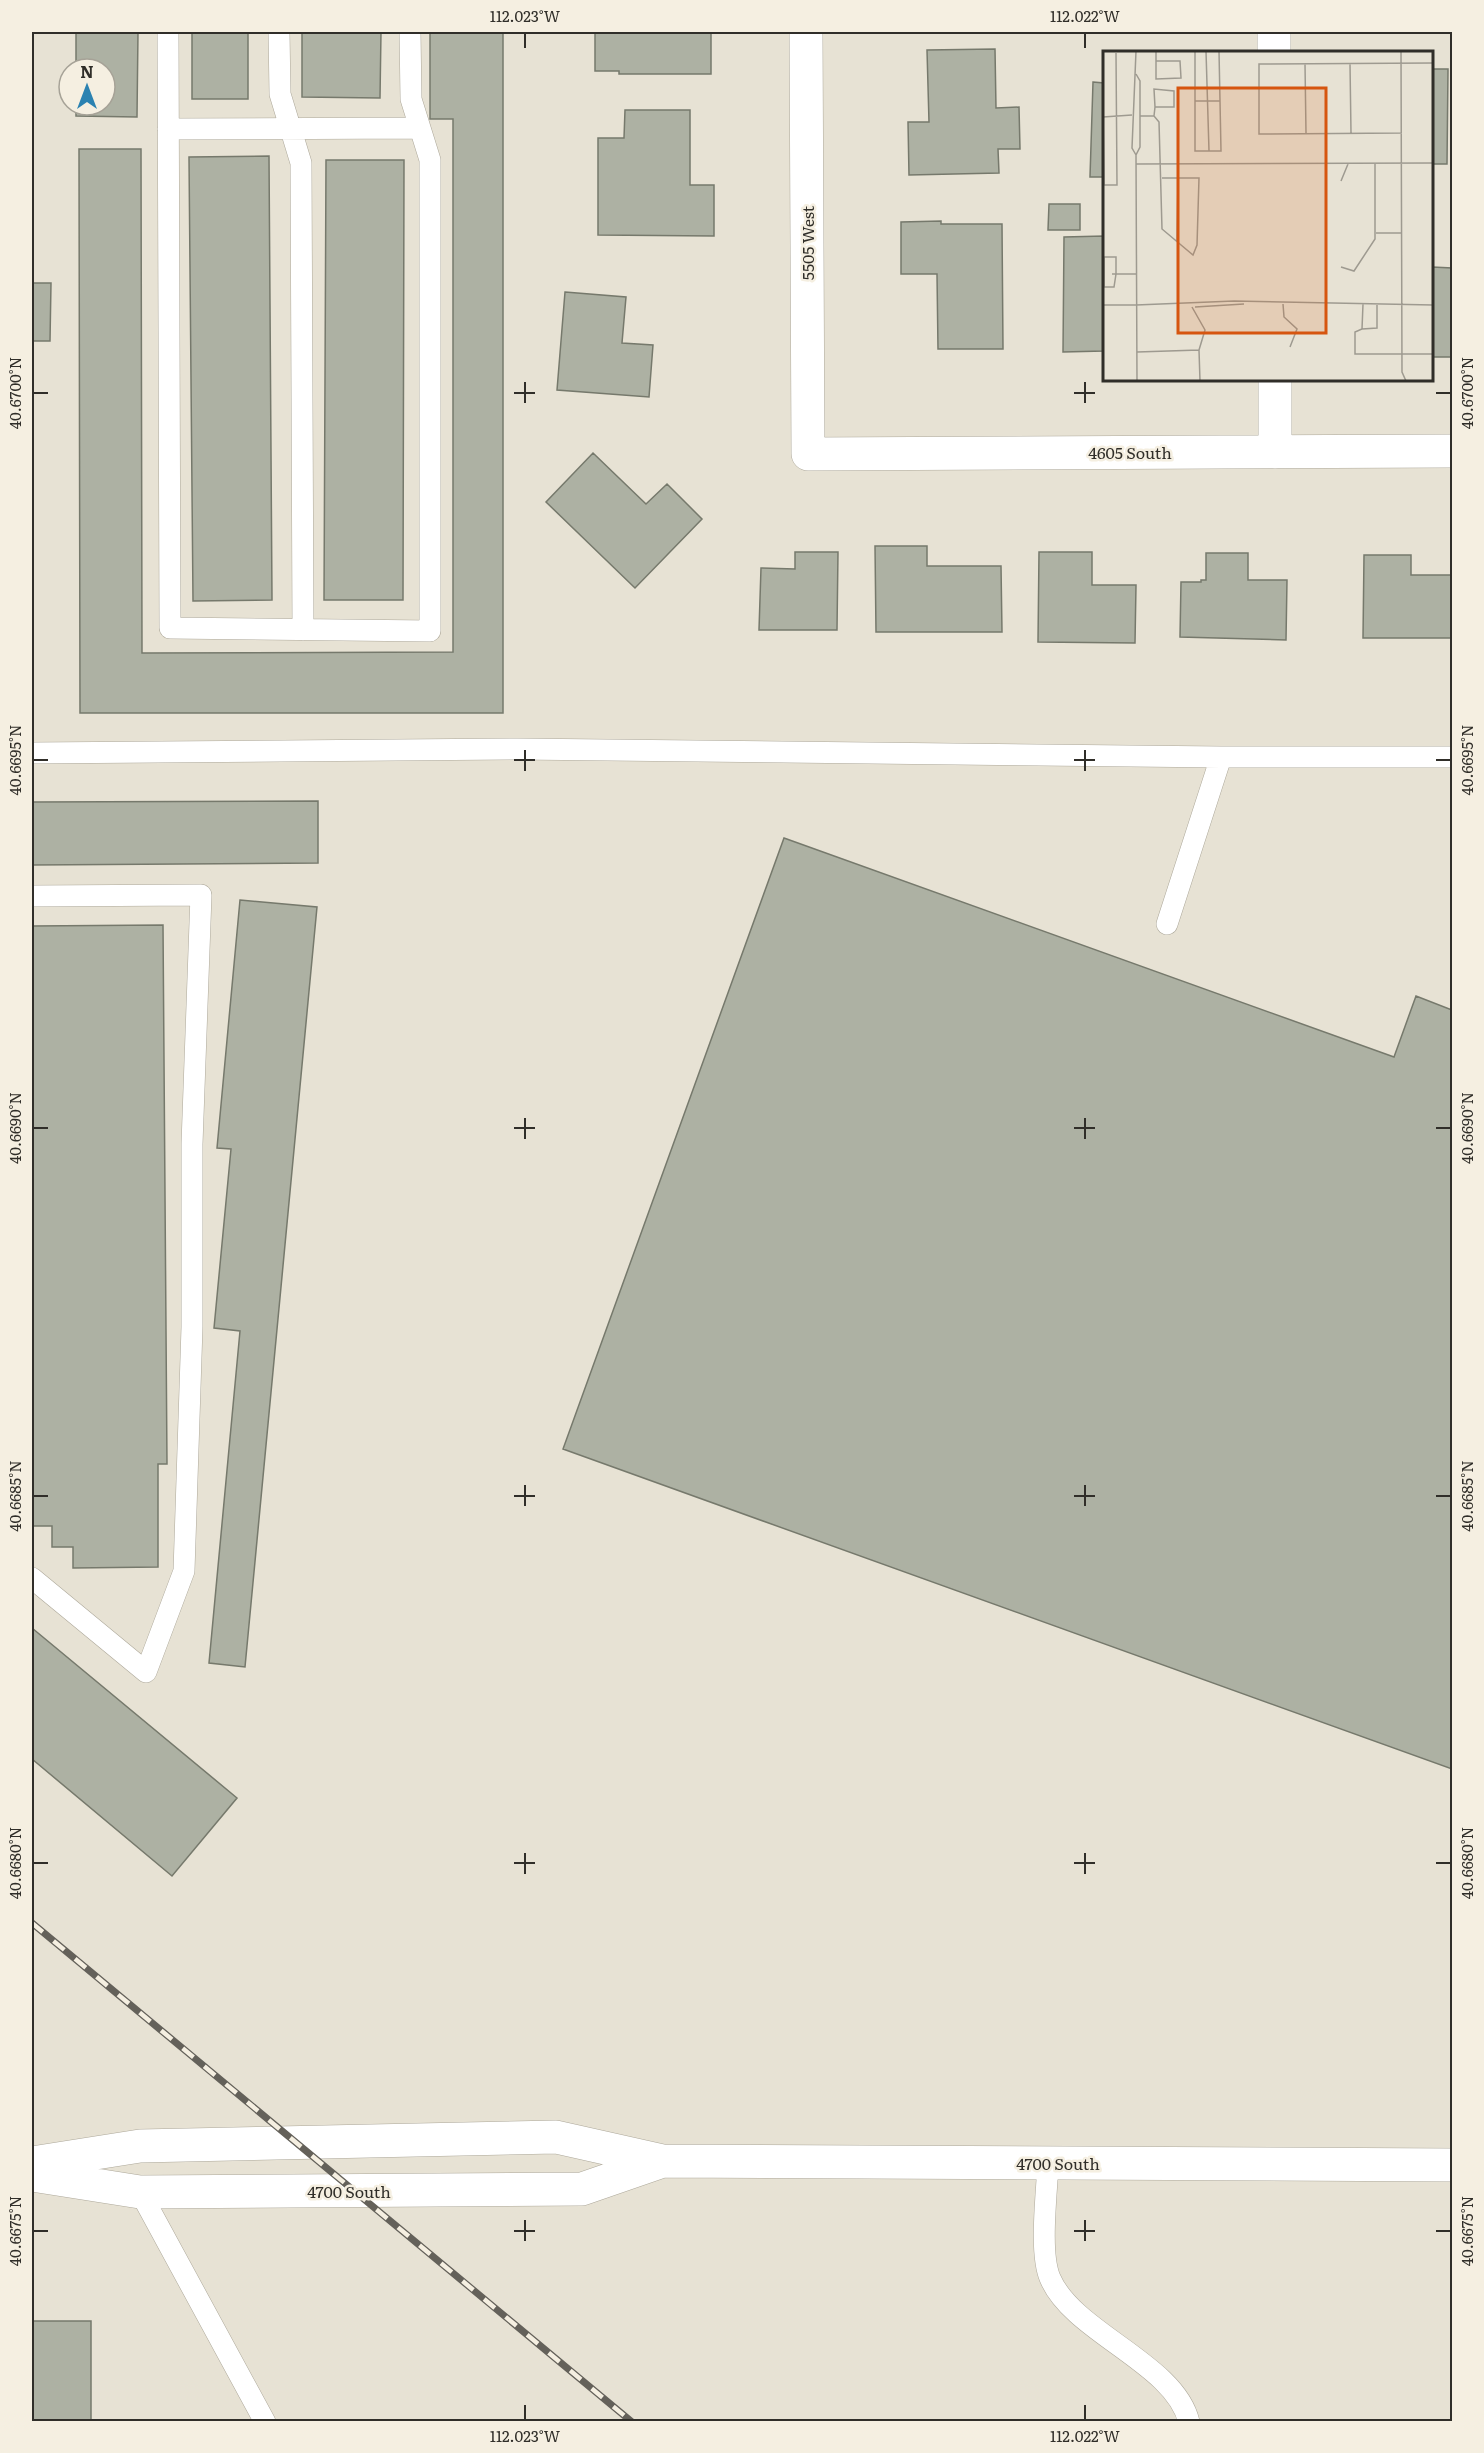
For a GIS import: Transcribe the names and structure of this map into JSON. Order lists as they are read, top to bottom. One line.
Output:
{"streets":{"main road":["5505 West","4605 South","4700 South"]},"crossings":[["5505 West","4605 South"]],"north":"top","coordinates":["112.023°W","112.022°W","40.6700°N","40.6695°N","40.6690°N","40.6685°N","40.6680°N","40.6675°N"]}
